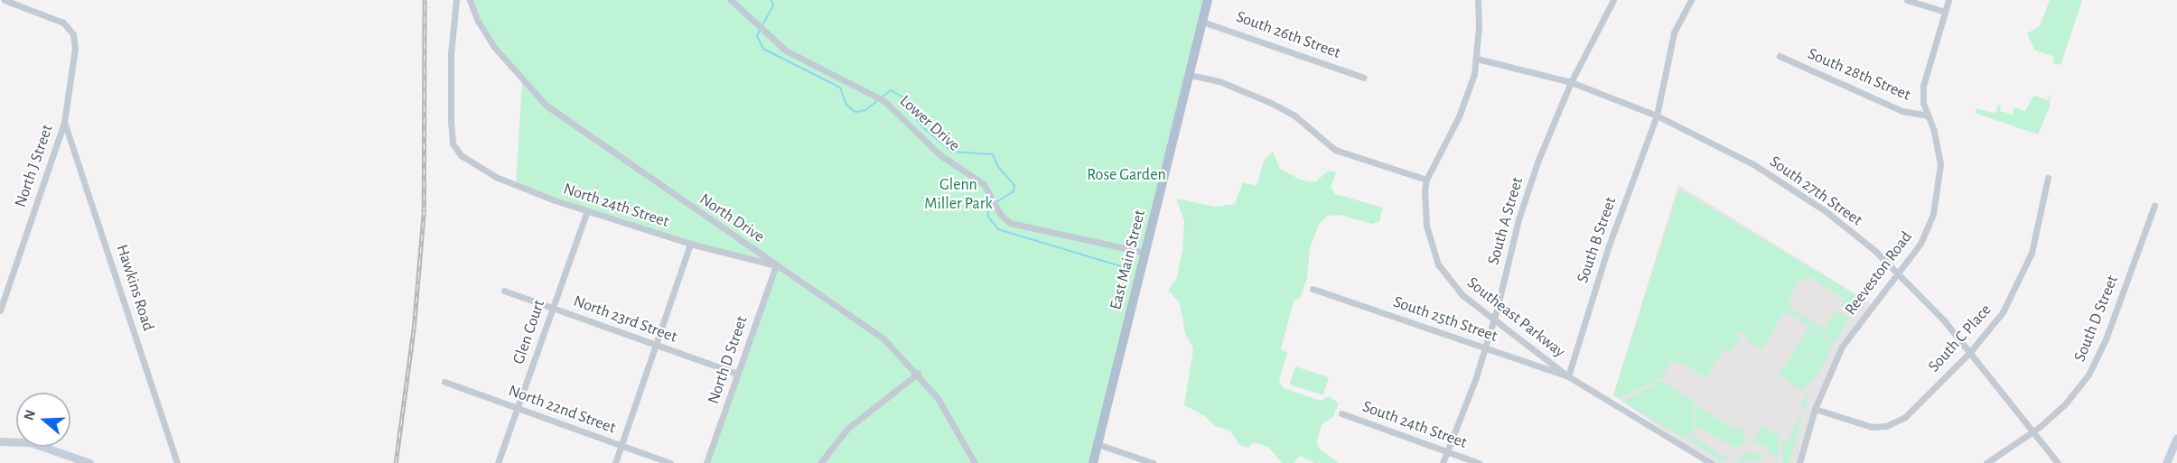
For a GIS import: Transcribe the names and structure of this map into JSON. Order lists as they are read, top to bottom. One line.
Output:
{"streets":{"main road":["East Main Street"],"street":["South 26th Street","South 28th Street","Lower Drive","North J Street","South 27th Street","North 24th Street","North Drive","South A Street","South B Street","Reeveston Road","Hawkins Road","Southeast Parkway","South D Street","North 23rd Street","South 25th Street","Glen Court","South C Place","North D Street","North 22nd Street","South 24th Street"]},"crossings":[["South 26th Street","East Main Street"],["South 28th Street","Reeveston Road"],["Lower Drive","East Main Street"],["North J Street","Hawkins Road"],["South 27th Street","South A Street"],["South 27th Street","South B Street"],["South 27th Street","Reeveston Road"],["South 27th Street","Southeast Parkway"],["South 27th Street","South D Street"],["South 27th Street","South C Place"],["North 24th Street","North Drive"],["North 24th Street","Glen Court"],["North 24th Street","North D Street"],["North Drive","North D Street"],["South A Street","Southeast Parkway"],["South A Street","South 25th Street"],["South A Street","South 24th Street"],["South B Street","Southeast Parkway"],["South B Street","South 25th Street"],["Reeveston Road","South C Place"],["Southeast Parkway","South 25th Street"],["North 23rd Street","Glen Court"],["North 23rd Street","North D Street"],["Glen Court","North 22nd Street"]],"parks":["Rose Garden","Glenn Miller Park"],"north":"left"}
